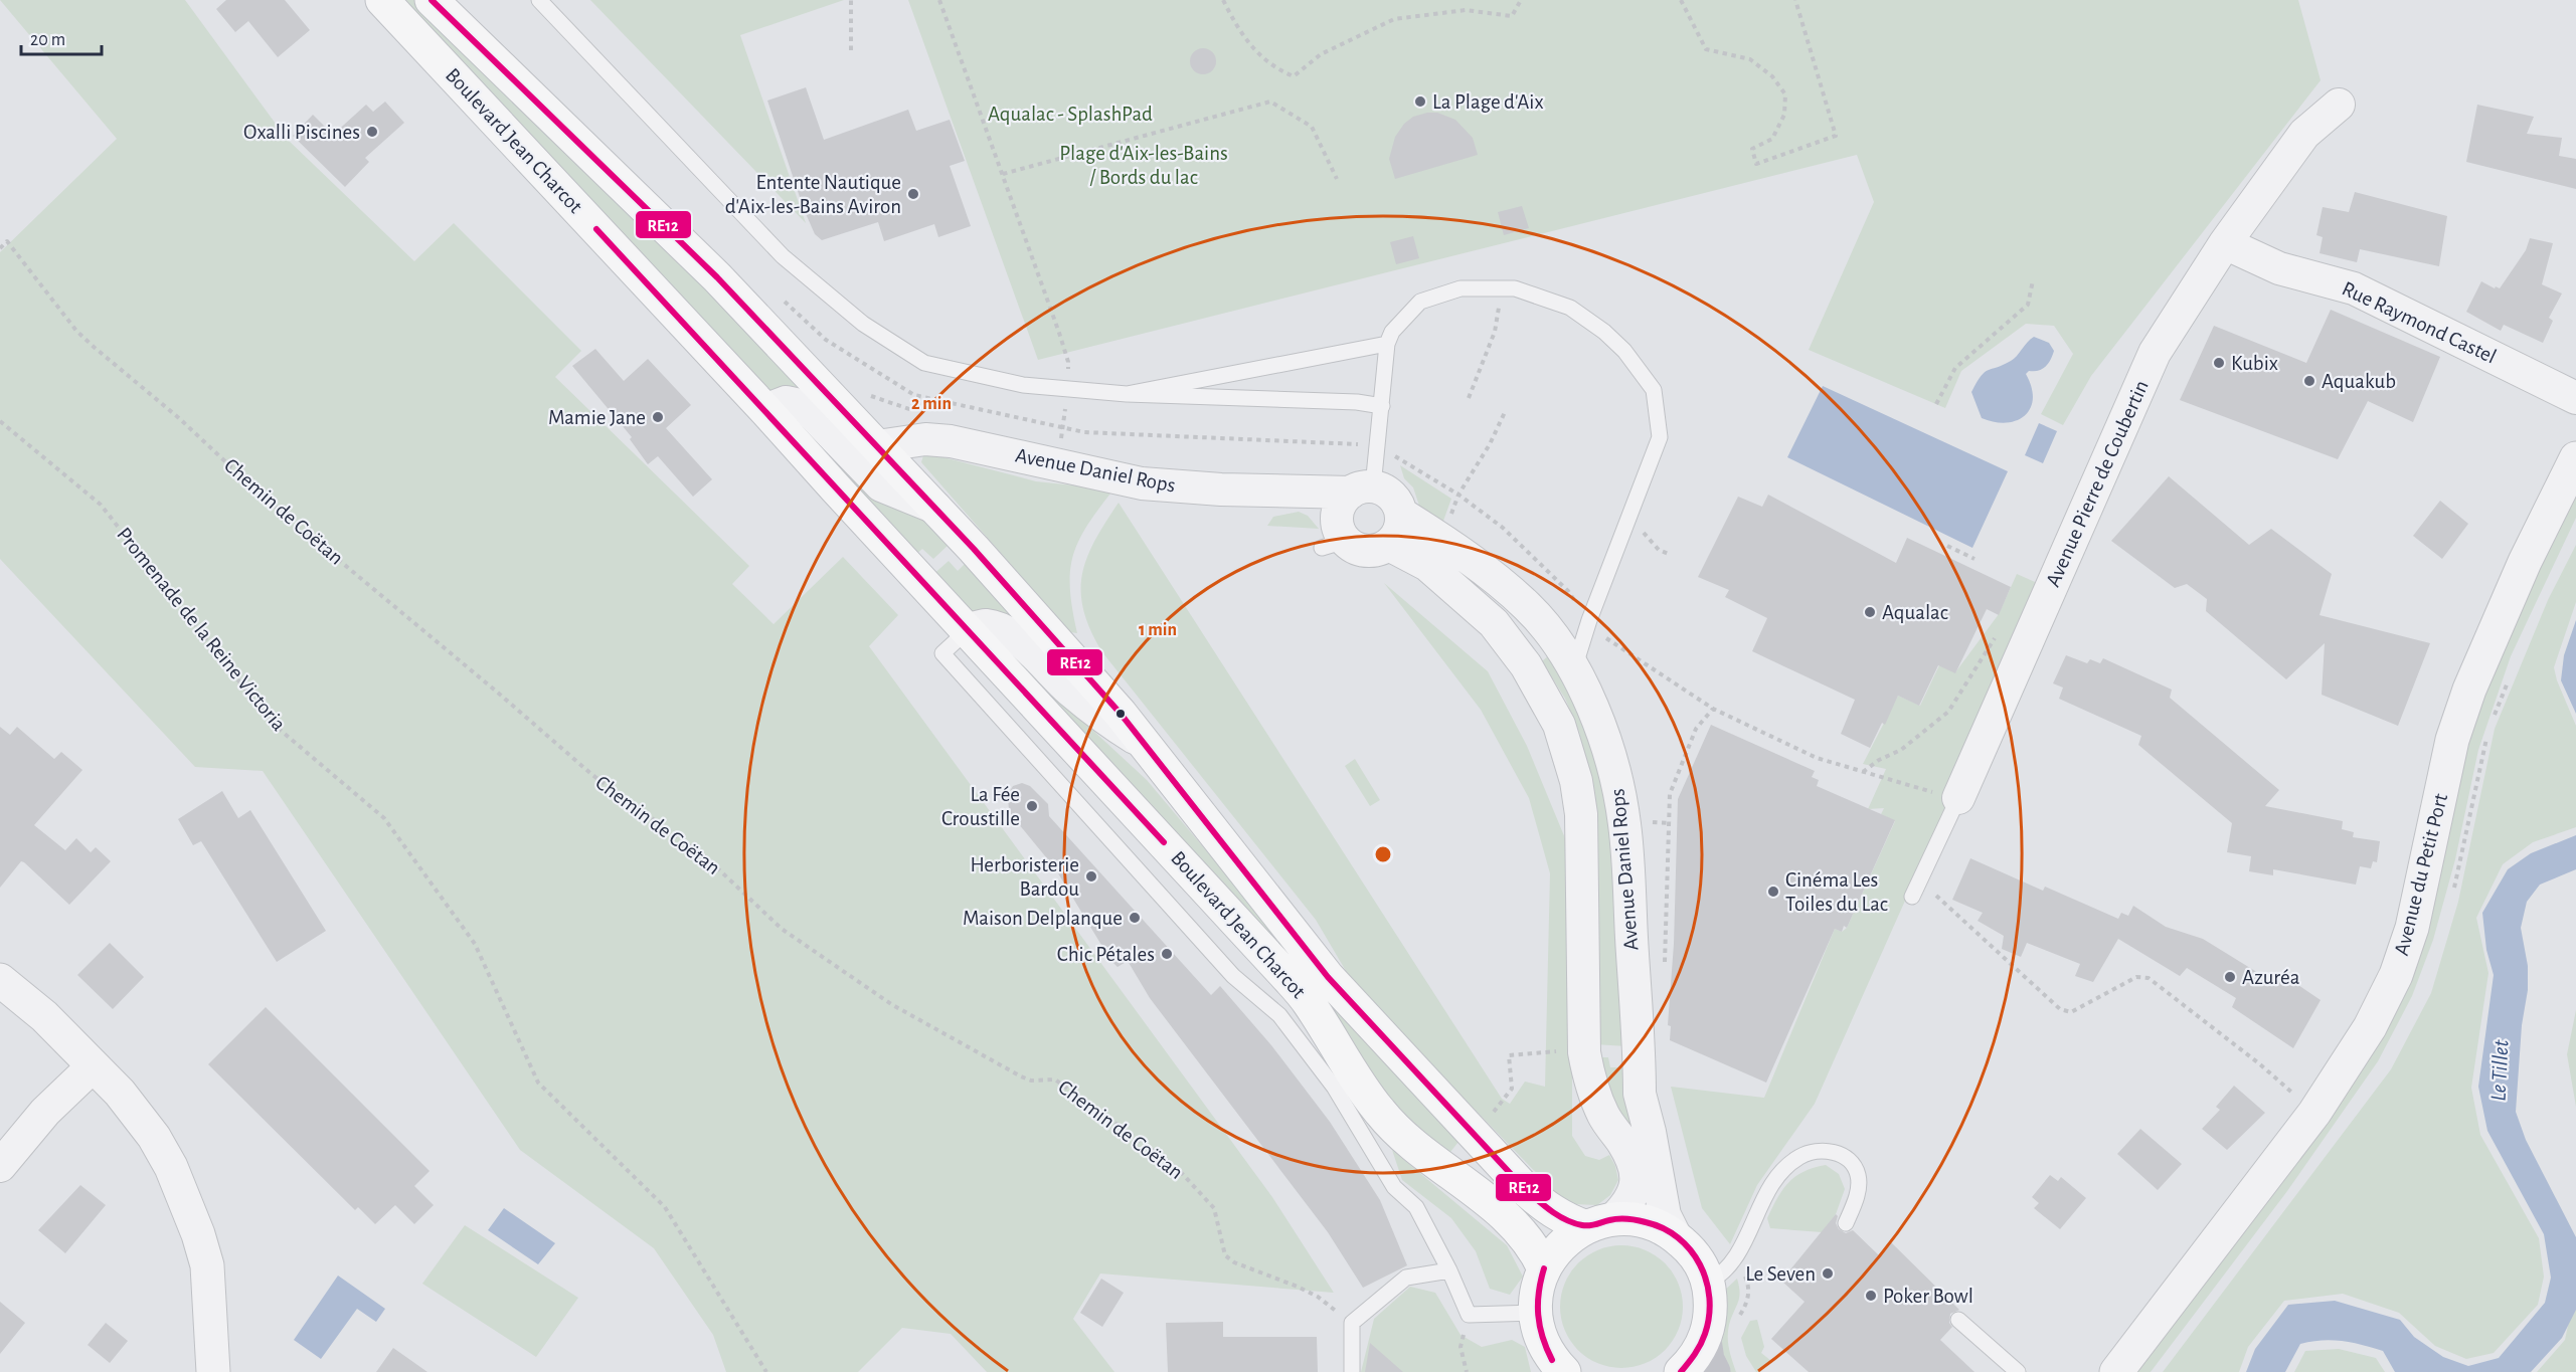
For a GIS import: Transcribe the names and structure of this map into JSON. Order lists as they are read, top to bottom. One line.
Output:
{"streets":{"main road":["Boulevard Jean Charcot"],"street":["Rue Raymond Castel","Avenue Daniel Rops","Avenue Pierre de Coubertin","Avenue du Petit Port"],"path":["Chemin de Coëtan","Promenade de la Reine Victoria"]},"crossings":[["Boulevard Jean Charcot","Avenue Daniel Rops"],["Rue Raymond Castel","Avenue Pierre de Coubertin"]],"water":["Le Tillet"],"parks":["Aqualac - SplashPad","Plage d'Aix-les-Bains / Bords du lac"],"places":["La Plage d'Aix","Oxalli Piscines","Entente Nautique d'Aix-les-Bains Aviron","Kubix","Aquakub","Mamie Jane","Aqualac","La Fée Croustille","Herboristerie Bardou","Cinéma Les Toiles du Lac","Maison Delplanque","Chic Pétales","Azuréa","Le Seven","Poker Bowl"],"lines":["transit line RE12"],"scale_bar":"20 m","rings":["2 min","1 min"]}
